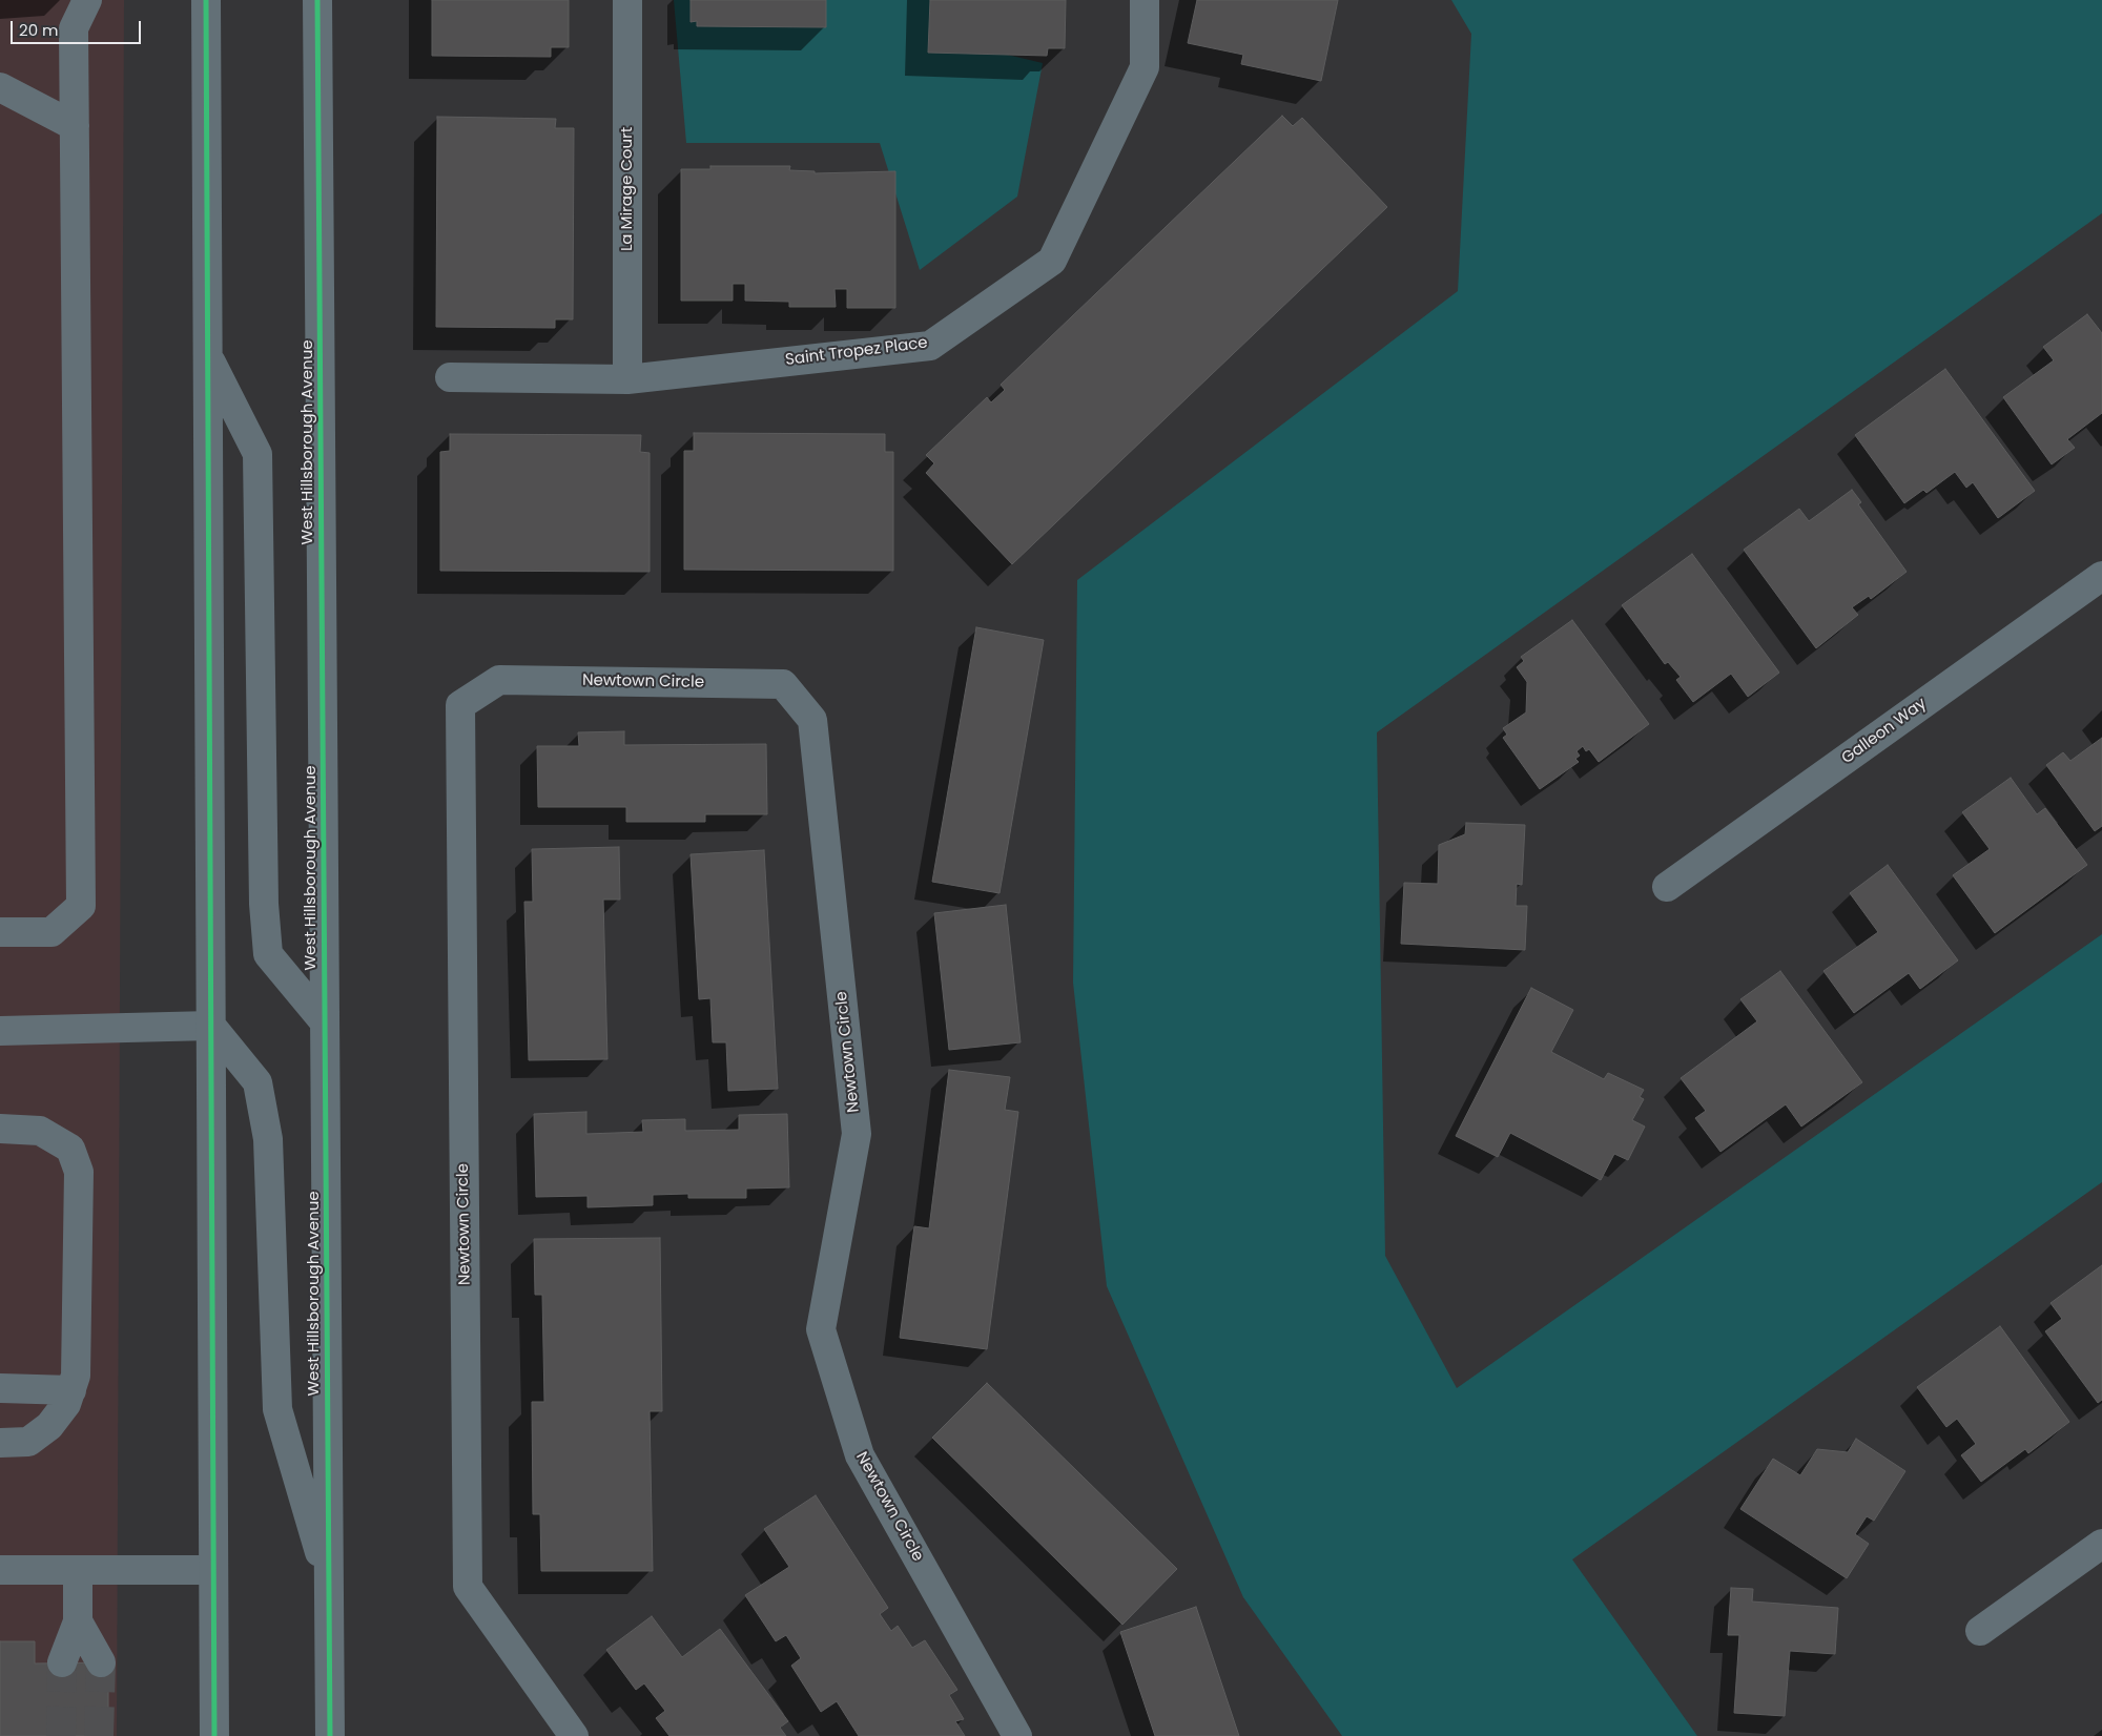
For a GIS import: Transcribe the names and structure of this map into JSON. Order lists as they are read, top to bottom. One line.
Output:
{"streets":{"main road":["La Mirage Court","Saint Tropez Place","West Hillsborough Avenue","Newtown Circle","Galleon Way"]},"crossings":[["La Mirage Court","Saint Tropez Place"]],"scale_bar":"20 m"}
